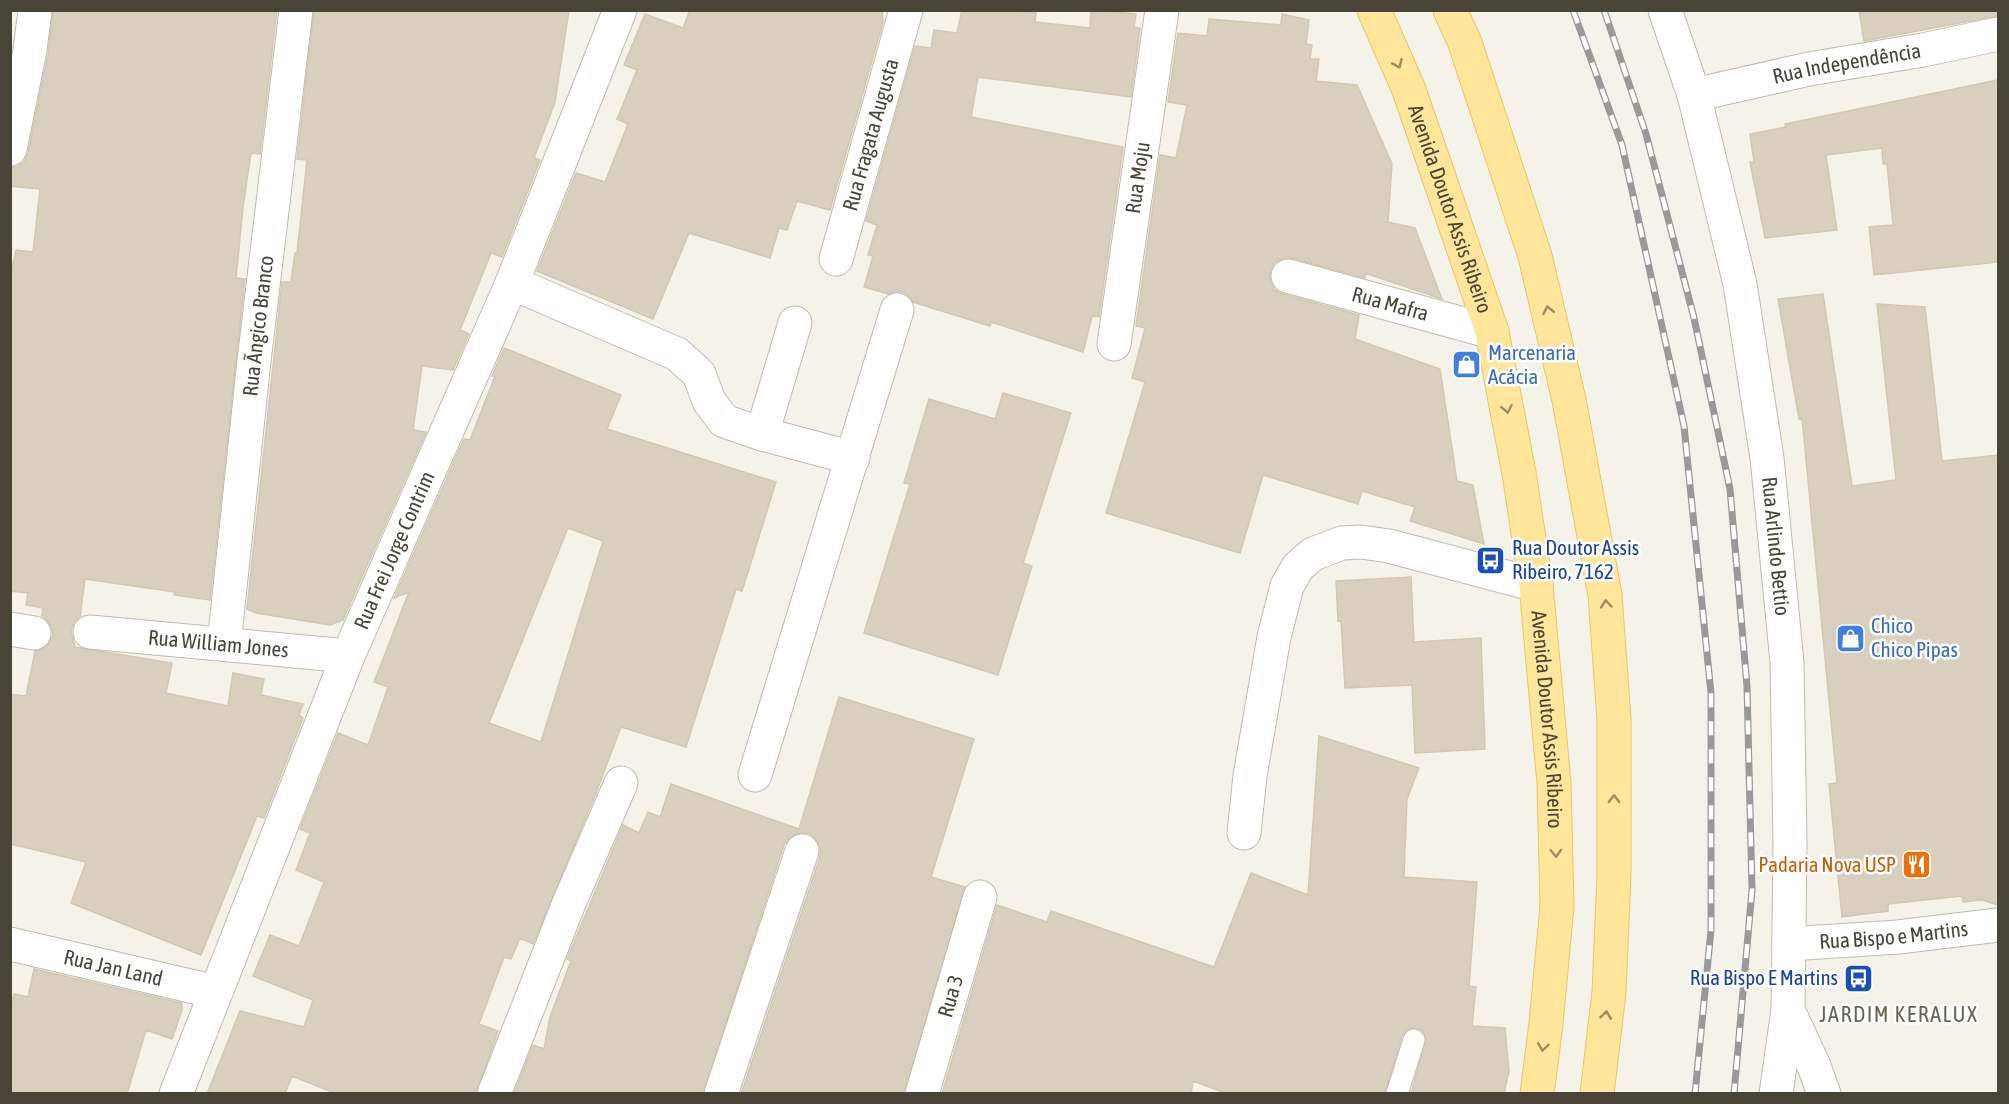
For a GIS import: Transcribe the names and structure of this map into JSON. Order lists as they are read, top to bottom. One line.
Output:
{"streets":{"main road":["Avenida Doutor Assis Ribeiro"],"street":["Rua Independência","Rua Fragata Augusta","Rua Moju","Rua Mafra","Rua Ãngico Branco","Rua Arlindo Bettio","Rua Frei Jorge Contrim","Rua William Jones","Rua Bispo e Martins","Rua Jan Land","Rua 3"]},"crossings":[["Rua Independência","Rua Arlindo Bettio"],["Avenida Doutor Assis Ribeiro","Rua Mafra"],["Rua Ãngico Branco","Rua William Jones"],["Rua Arlindo Bettio","Rua Bispo e Martins"],["Rua Frei Jorge Contrim","Rua William Jones"],["Rua Frei Jorge Contrim","Rua Jan Land"]],"districts":["JARDIM KERALUX"],"places":{"shop":["Marcenaria Acácia","Chico Chico Pipas"],"bus stop":["Rua Doutor Assis Ribeiro, 7162","Rua Bispo E Martins"],"restaurant":["Padaria Nova USP"]}}
